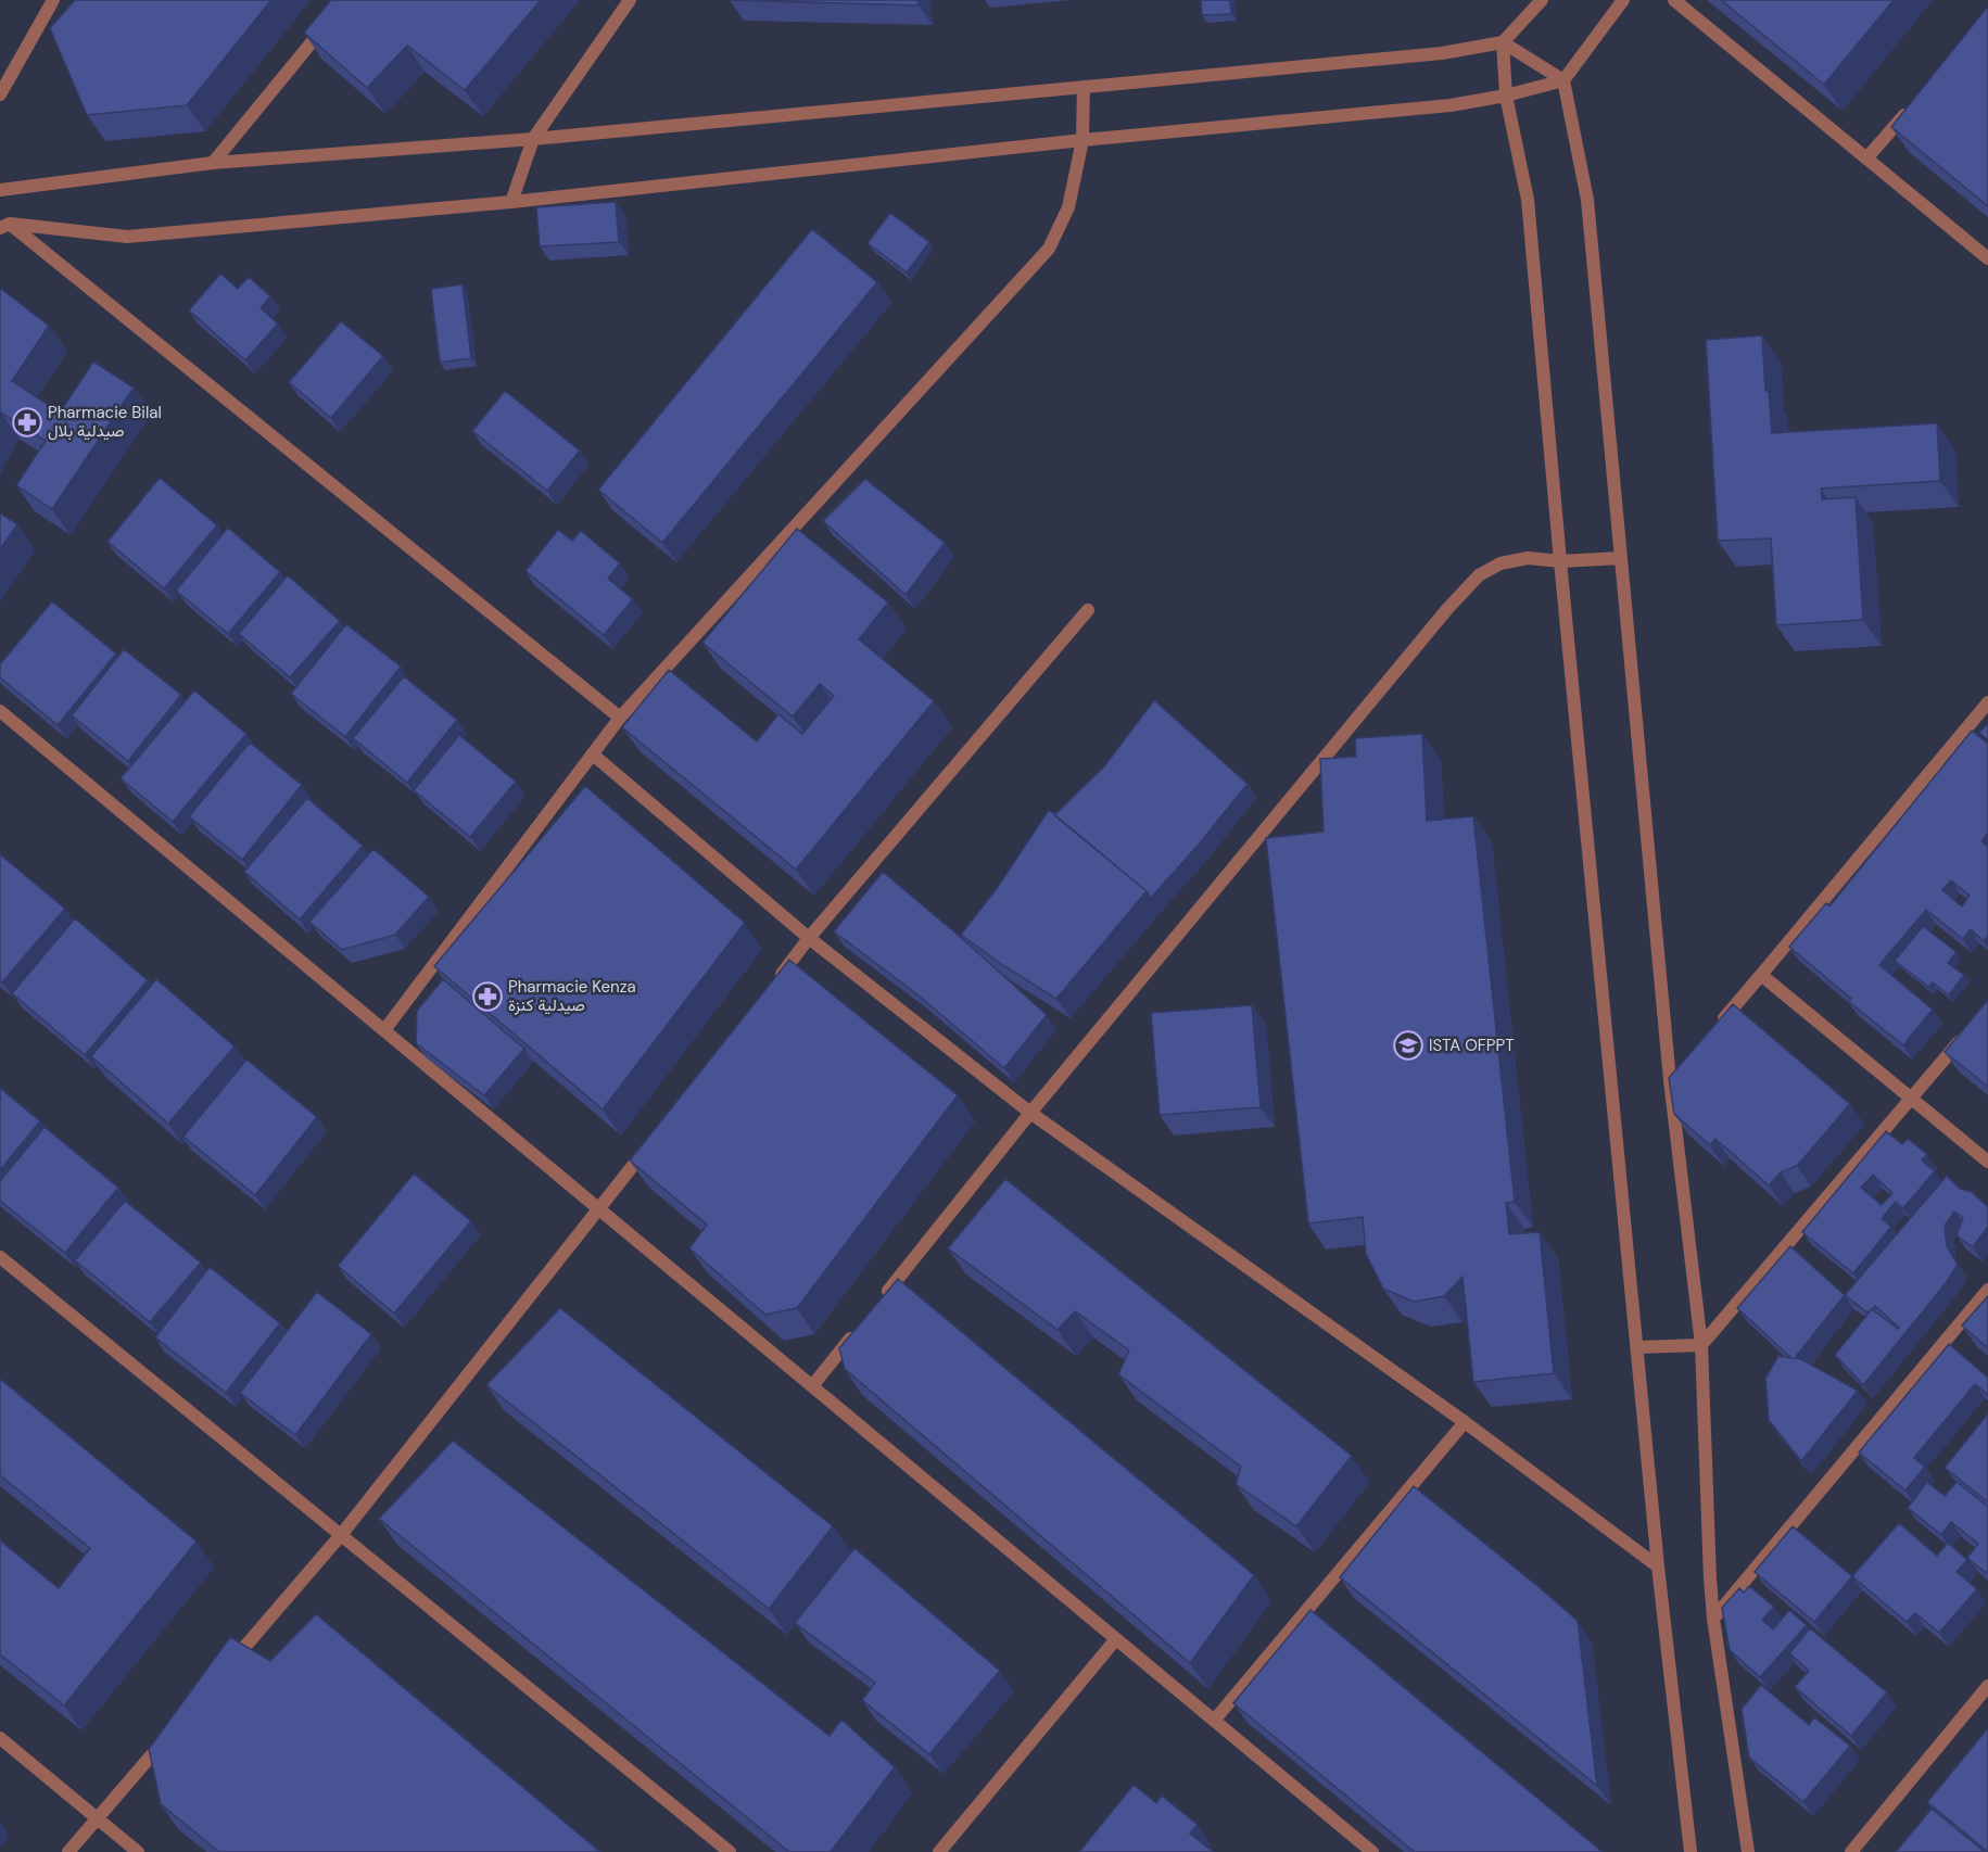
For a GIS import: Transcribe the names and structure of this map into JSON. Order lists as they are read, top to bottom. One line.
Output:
{"places":{"pharmacy":["Pharmacie Bilal صيدلية بلال","Pharmacie Kenza صيدلية كنزة"],"school or university":["ISTA OFPPT"]}}
